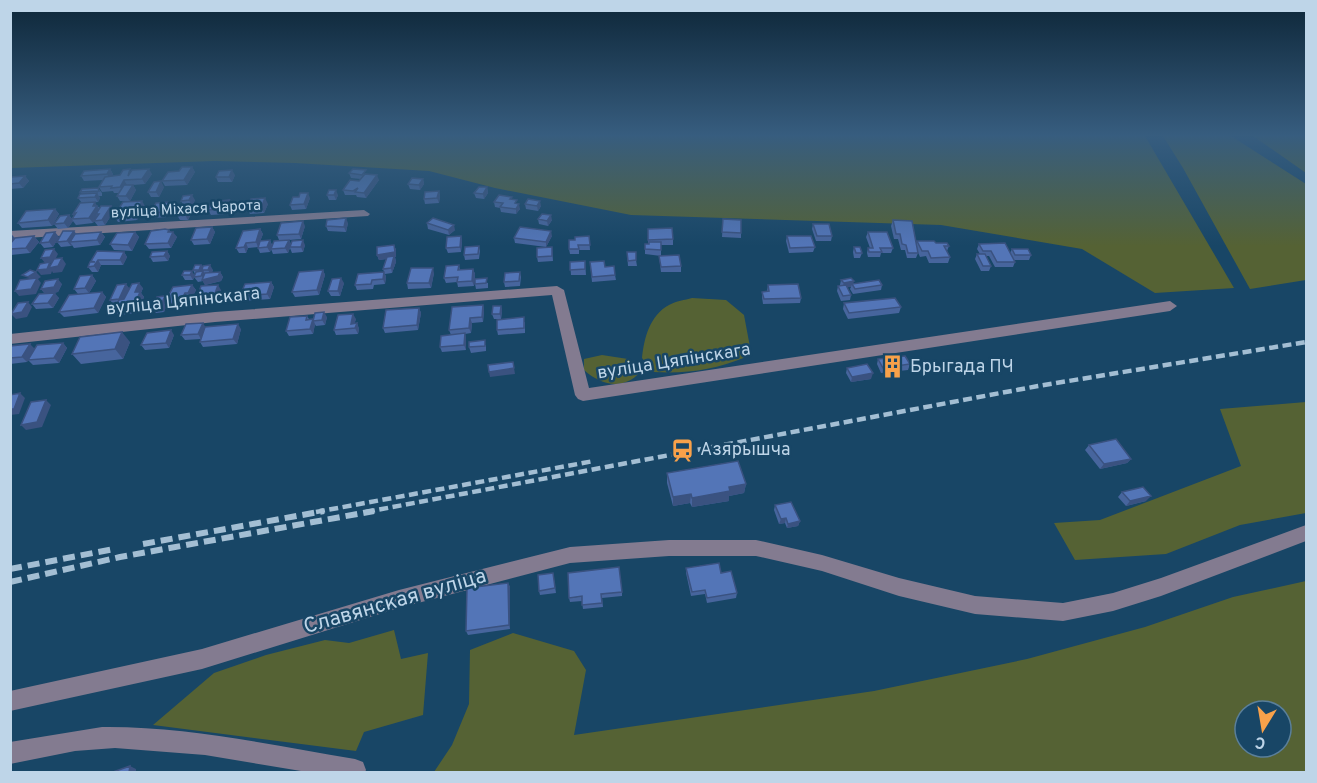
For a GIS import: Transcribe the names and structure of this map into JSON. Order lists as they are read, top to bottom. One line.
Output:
{"streets":{"street":["вуліца Міхася Чарота","вуліца Цяпінскага","Славянская вуліца"]},"places":{"building":["Брыгада ПЧ"],"station":["Азярышча"]},"north":"bottom"}
